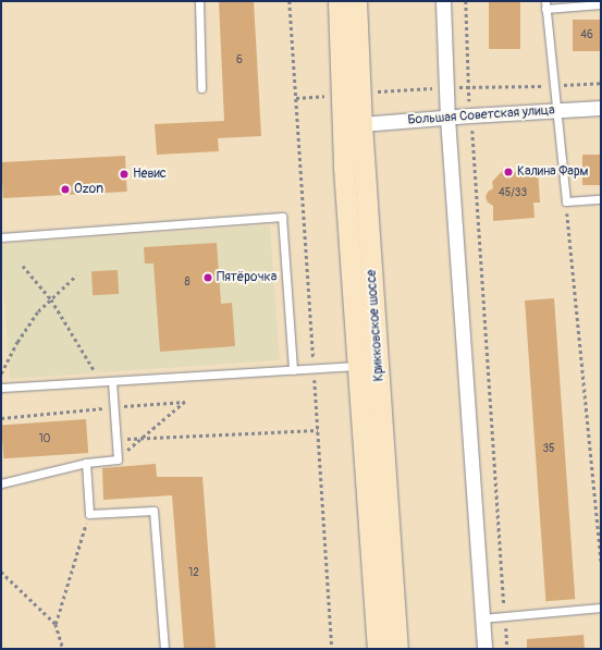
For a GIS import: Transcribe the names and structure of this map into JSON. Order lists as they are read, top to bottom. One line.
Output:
{"streets":{"main road":["Крикковское шоссе"],"street":["Большая Советская улица"]},"crossings":[["Большая Советская улица","Крикковское шоссе"]],"places":["Калина Фарм","Невис","Ozon","Пятёрочка"],"house_numbers":["46","6","45/33","8","10","35","12"]}
